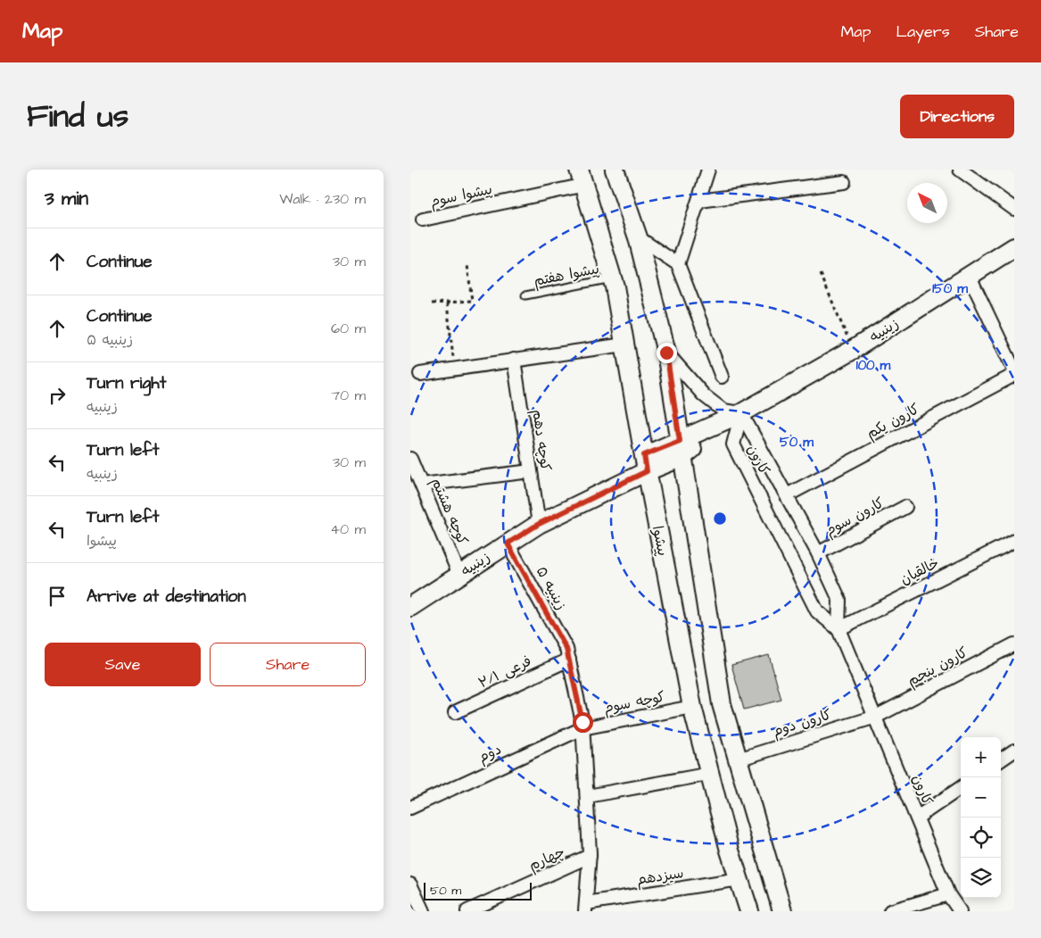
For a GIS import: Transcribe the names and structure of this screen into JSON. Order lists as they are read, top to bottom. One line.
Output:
{"streets":{"street":["پیشوا سوم","زینبیه","کارون یکم","کوچه دهم","کارون","کوچه هشتم","کارون سوم","پیشوا","خالقیان","زینبیه ۵","کارون پنجم","فرعی ۲/۱","کوچه سوم","کارون دوم","دوم","چهارم","سیزدهم"],"lane":["پیشوا هفتم"]},"crossings":[["پیشوا سوم","پیشوا"],["پیشوا هفتم","پیشوا"],["زینبیه","کوچه دهم"],["زینبیه","کارون"],["زینبیه","کوچه هشتم"],["زینبیه","پیشوا"],["زینبیه","زینبیه ۵"],["کارون یکم","کارون"],["کارون","کارون سوم"],["کارون","خالقیان"],["کارون","کارون پنجم"],["کارون","کارون دوم"],["پیشوا","کوچه سوم"],["پیشوا","سیزدهم"],["زینبیه ۵","فرعی ۲/۱"],["زینبیه ۵","کوچه سوم"],["زینبیه ۵","دوم"],["زینبیه ۵","چهارم"],["زینبیه ۵","سیزدهم"],["کارون پنجم","کارون دوم"],["کوچه سوم","دوم"]],"scale_bar":"50 m","north":"top left","page":{"header":"Map","nav":["Map","Layers","Share"],"title":"Find us","buttons":["Directions",["Save","Share"]],"heading":["3 min","Walk · 230 m"],"list":[["Continue","30 m"],["Continue","زینبیه ۵","60 m"],["Turn right","زینبیه","70 m"],["Turn left","زینبیه","30 m"],["Turn left","پیشوا","40 m"],"Arrive at destination"],"map_buttons":["+","−"],"scale":"50 m"},"rings":["150 m","100 m","50 m"]}
